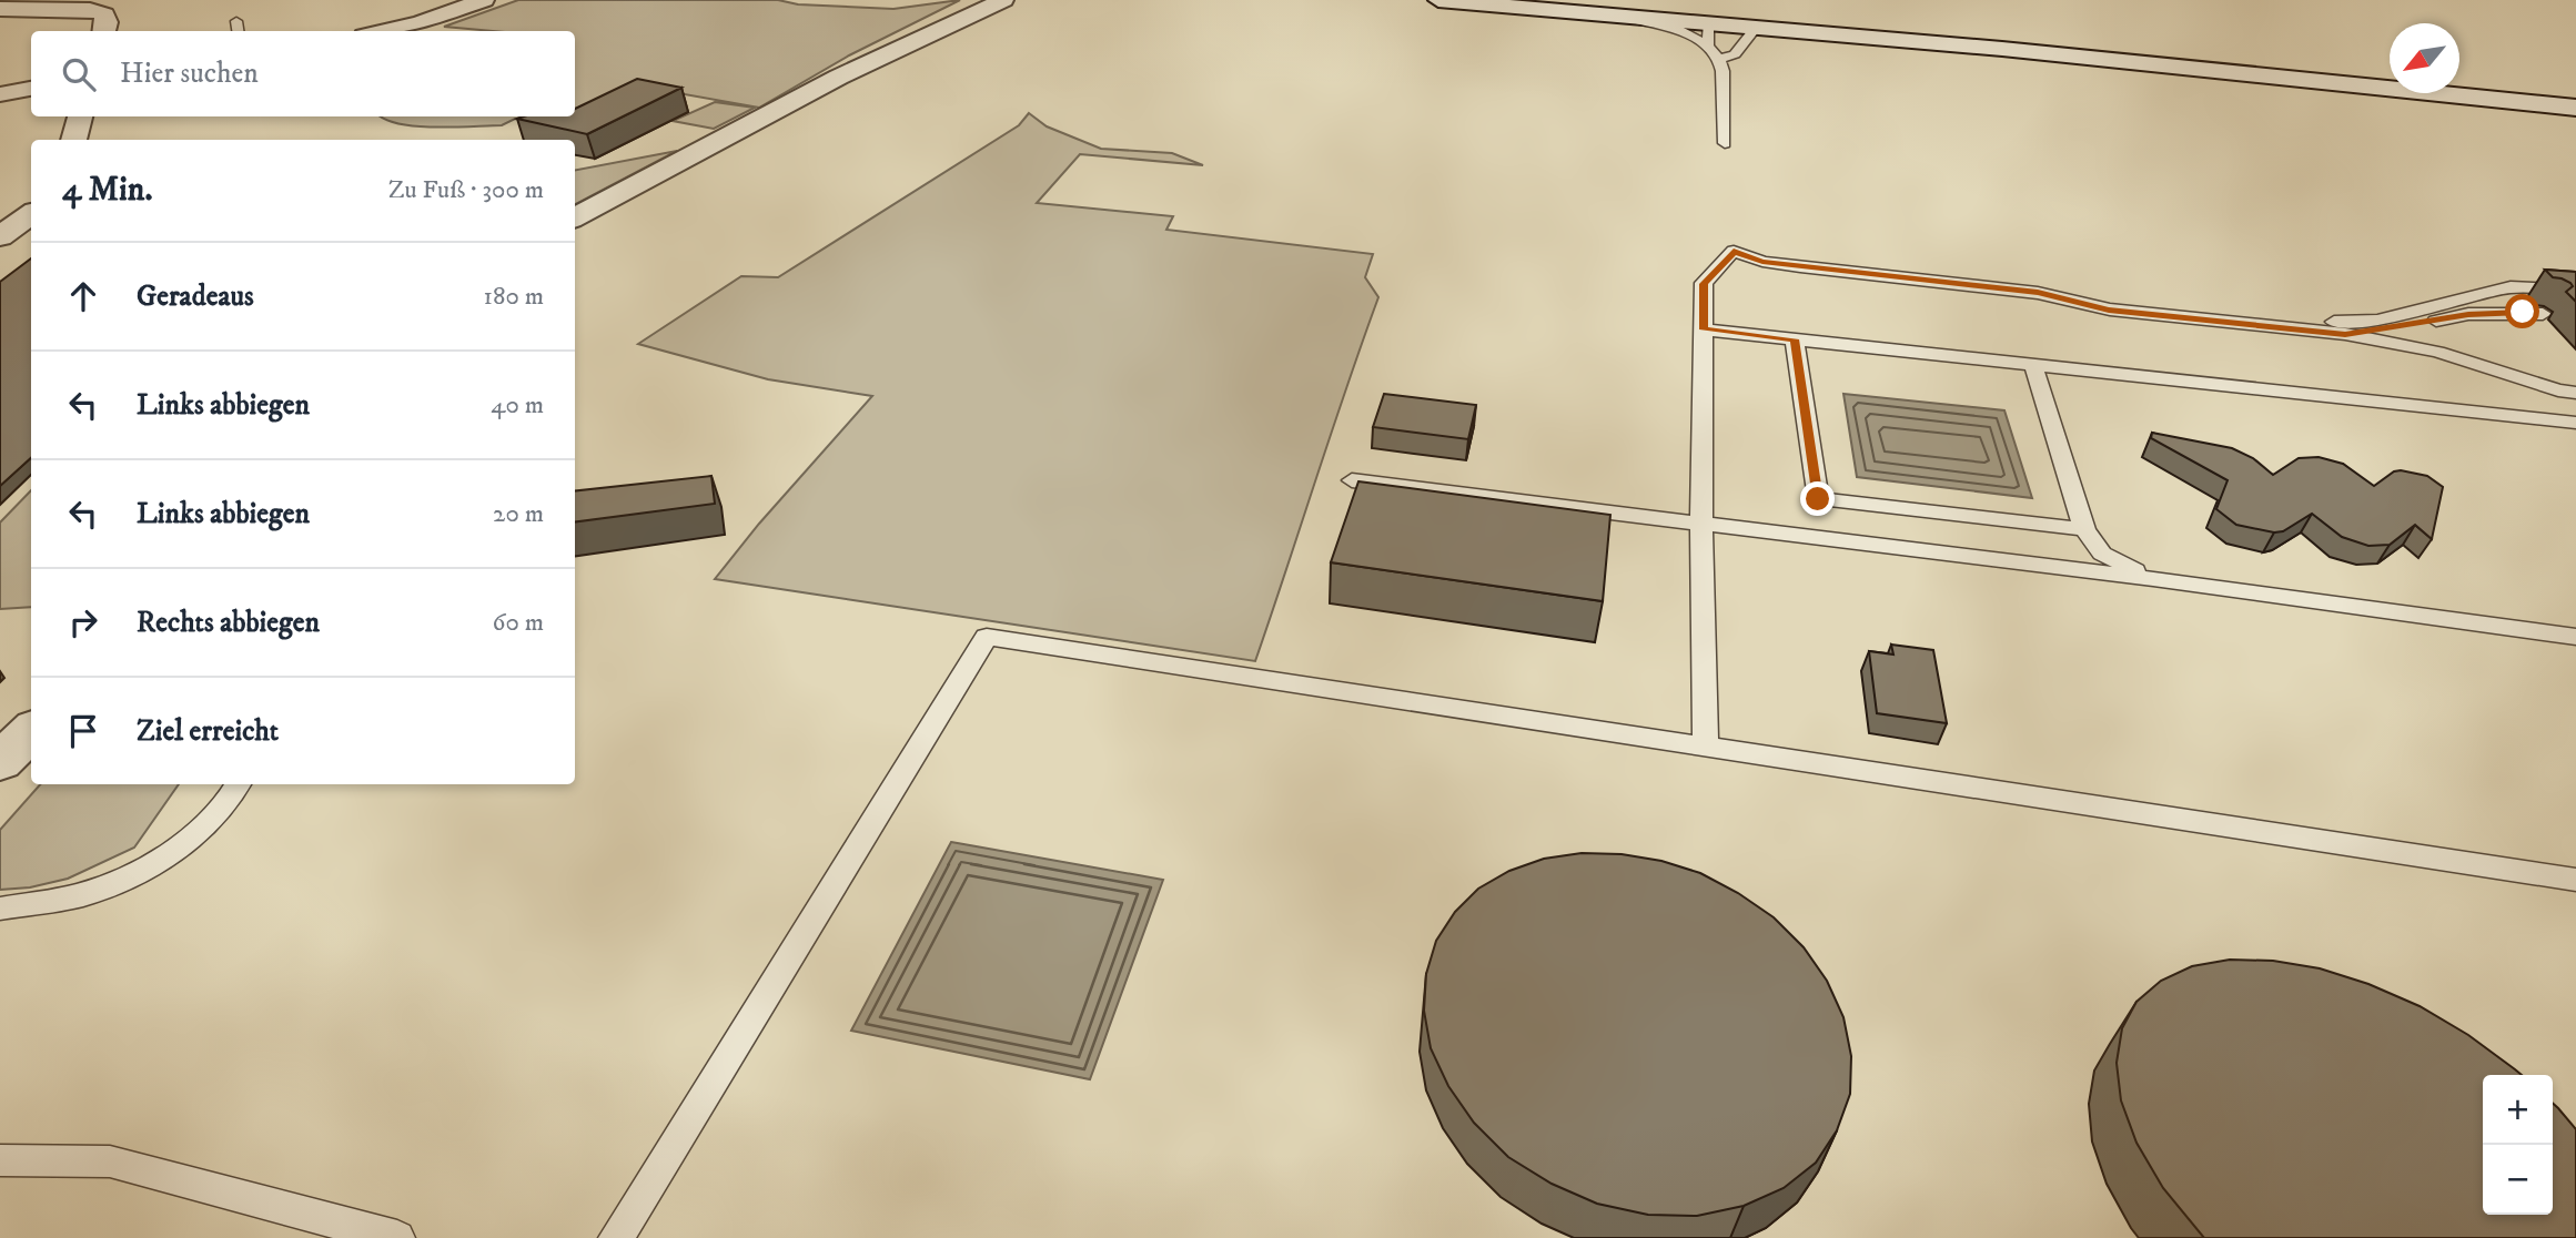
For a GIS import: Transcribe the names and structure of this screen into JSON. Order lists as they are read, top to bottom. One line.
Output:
{"north":"bottom left","page":{"search":"Hier suchen","heading":["4 Min.","Zu Fuß · 300 m"],"list":[["Geradeaus","180 m"],["Links abbiegen","40 m"],["Links abbiegen","20 m"],["Rechts abbiegen","60 m"],"Ziel erreicht"],"map_buttons":["+","−"]}}
